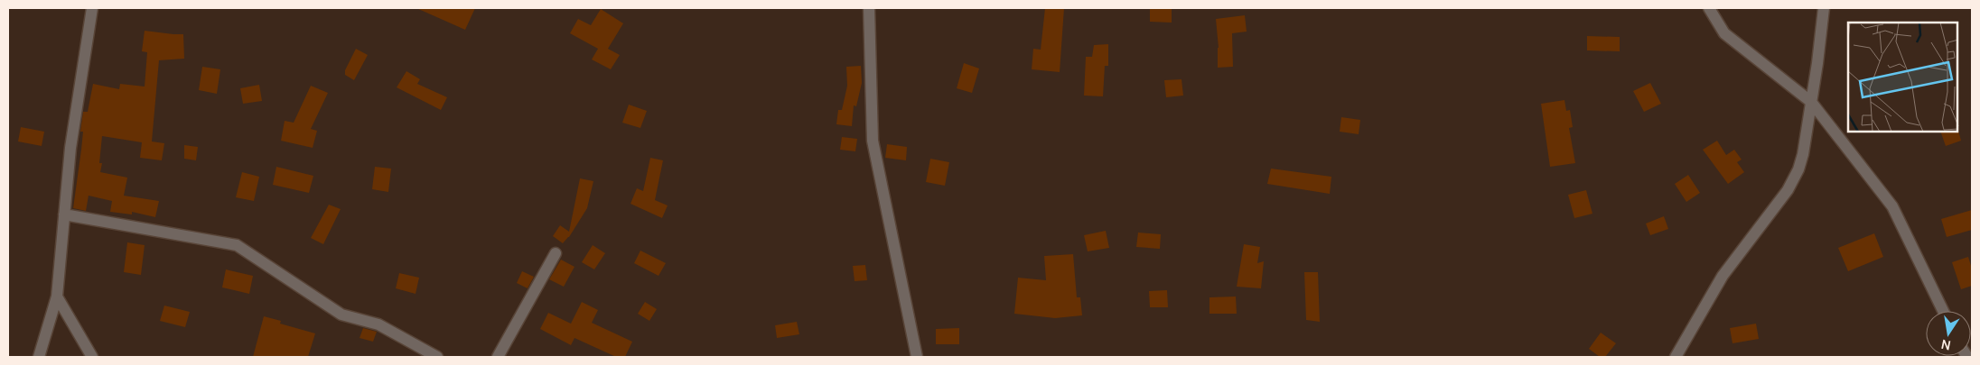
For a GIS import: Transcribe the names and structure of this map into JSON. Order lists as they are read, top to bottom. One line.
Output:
{"north":"bottom"}
